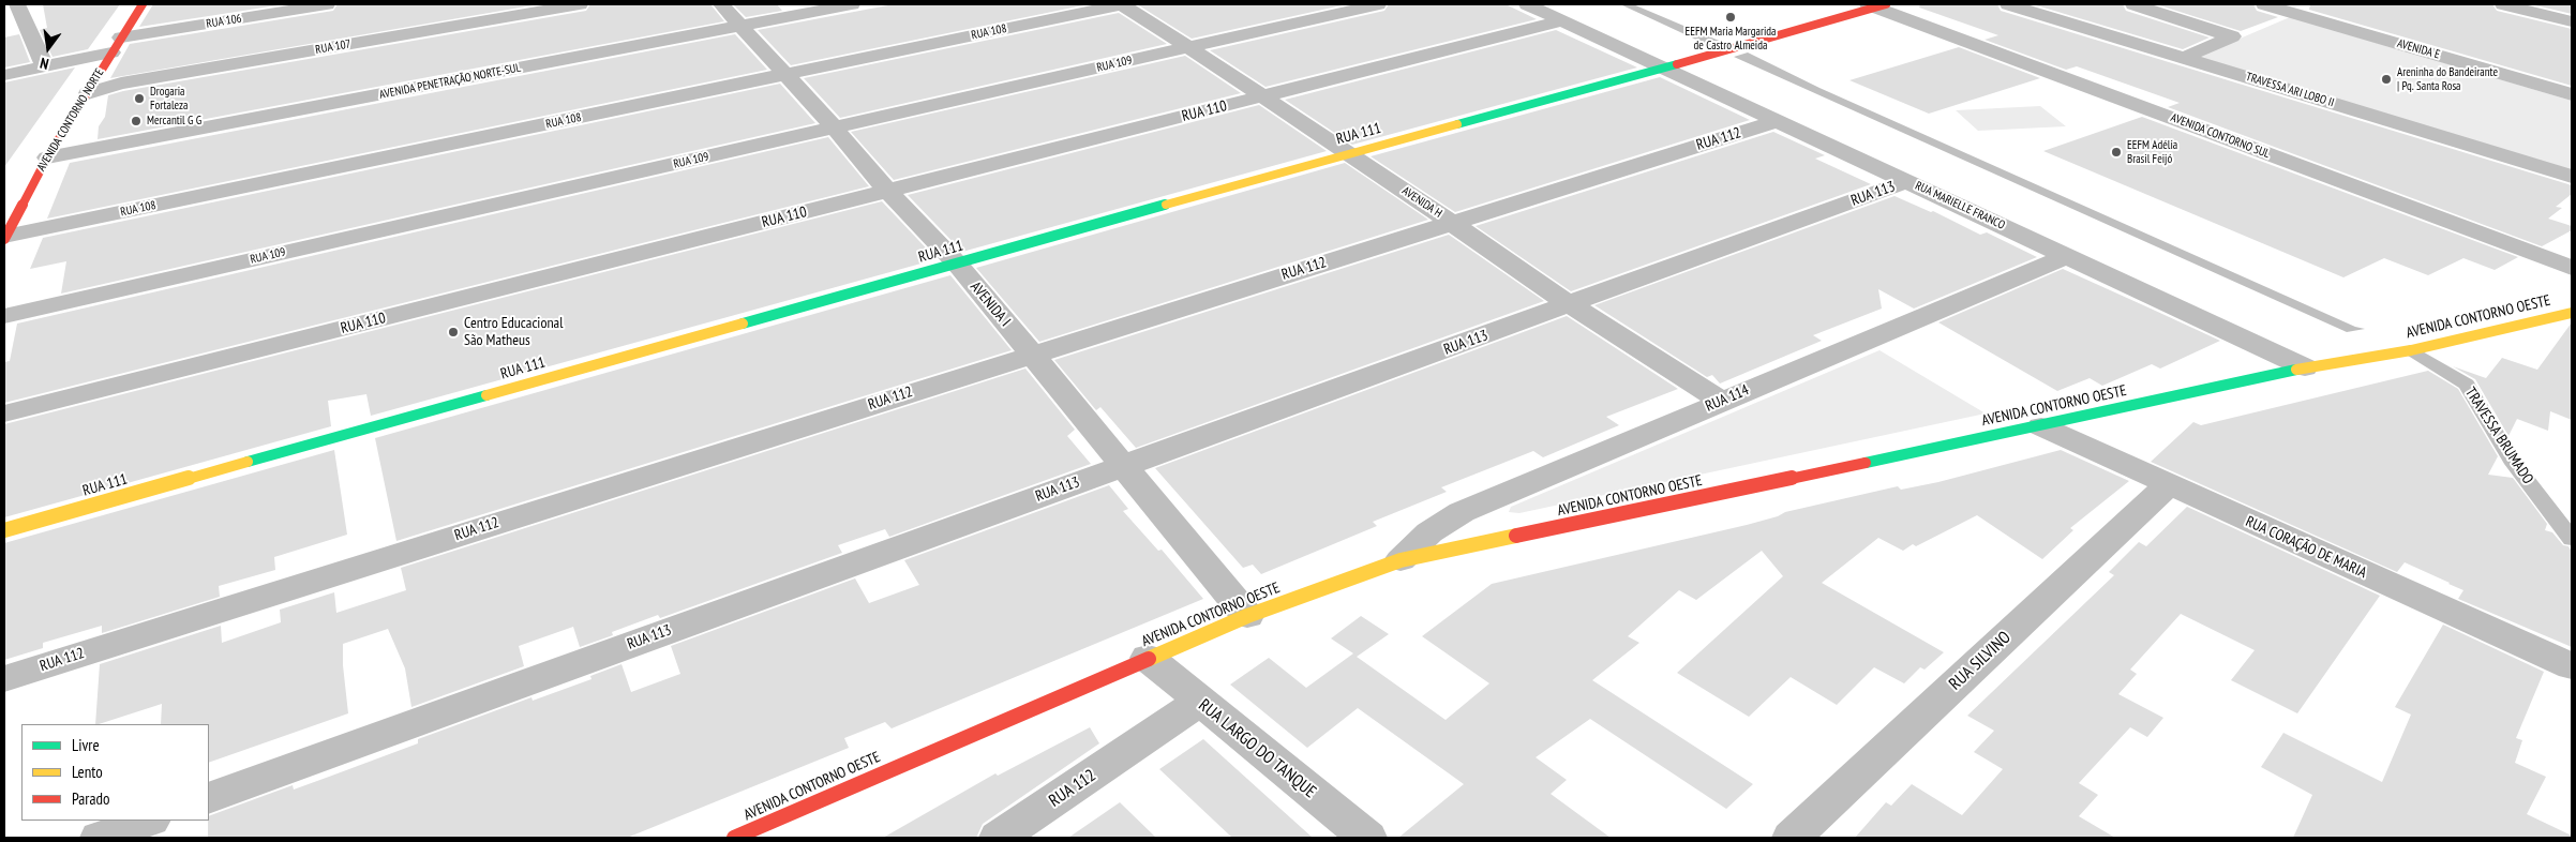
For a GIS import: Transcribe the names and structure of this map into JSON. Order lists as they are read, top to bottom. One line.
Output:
{"streets":{"street":["RUA 106","RUA 108","RUA 107","AVENIDA E","RUA 109","AVENIDA PENETRAÇÃO NORTE-SUL","TRAVESSA ARI LOBO II","RUA 110","AVENIDA CONTORNO NORTE","RUA 111","AVENIDA CONTORNO SUL","RUA 112","RUA 113","AVENIDA H","RUA MARIELLE FRANCO","AVENIDA I","AVENIDA CONTORNO OESTE","RUA 114","RUA CORAÇÃO DE MARIA","RUA SILVINO","RUA LARGO DO TANQUE"],"lane":["TRAVESSA BRUMADO"]},"crossings":[["RUA 106","AVENIDA CONTORNO NORTE"],["RUA 108","AVENIDA CONTORNO NORTE"],["RUA 108","AVENIDA H"],["RUA 108","AVENIDA I"],["RUA 107","AVENIDA CONTORNO NORTE"],["RUA 109","AVENIDA H"],["RUA 109","AVENIDA I"],["AVENIDA PENETRAÇÃO NORTE-SUL","AVENIDA CONTORNO NORTE"],["AVENIDA PENETRAÇÃO NORTE-SUL","AVENIDA I"],["RUA 110","AVENIDA H"],["RUA 110","RUA MARIELLE FRANCO"],["RUA 110","AVENIDA I"],["RUA 111","AVENIDA CONTORNO SUL"],["RUA 111","AVENIDA H"],["RUA 111","RUA MARIELLE FRANCO"],["RUA 111","AVENIDA I"],["RUA 112","AVENIDA H"],["RUA 112","RUA MARIELLE FRANCO"],["RUA 112","AVENIDA I"],["RUA 112","RUA LARGO DO TANQUE"],["RUA 113","AVENIDA H"],["RUA 113","RUA MARIELLE FRANCO"],["RUA 113","AVENIDA I"],["AVENIDA H","RUA 114"],["RUA MARIELLE FRANCO","AVENIDA CONTORNO OESTE"],["RUA MARIELLE FRANCO","RUA 114"],["AVENIDA I","AVENIDA CONTORNO OESTE"],["AVENIDA CONTORNO OESTE","RUA 114"],["AVENIDA CONTORNO OESTE","TRAVESSA BRUMADO"],["AVENIDA CONTORNO OESTE","RUA CORAÇÃO DE MARIA"],["AVENIDA CONTORNO OESTE","RUA LARGO DO TANQUE"],["RUA CORAÇÃO DE MARIA","RUA SILVINO"]],"places":["EEFM Maria Margarida de Castro Almeida","Areninha do Bandeirante | Pq. Santa Rosa","Drogaria Fortaleza","Mercantil G G","EEFM Adélia Brasil Feijó","Centro Educacional São Matheus"],"legend":["Livre","Lento","Parado"],"north":"bottom"}
